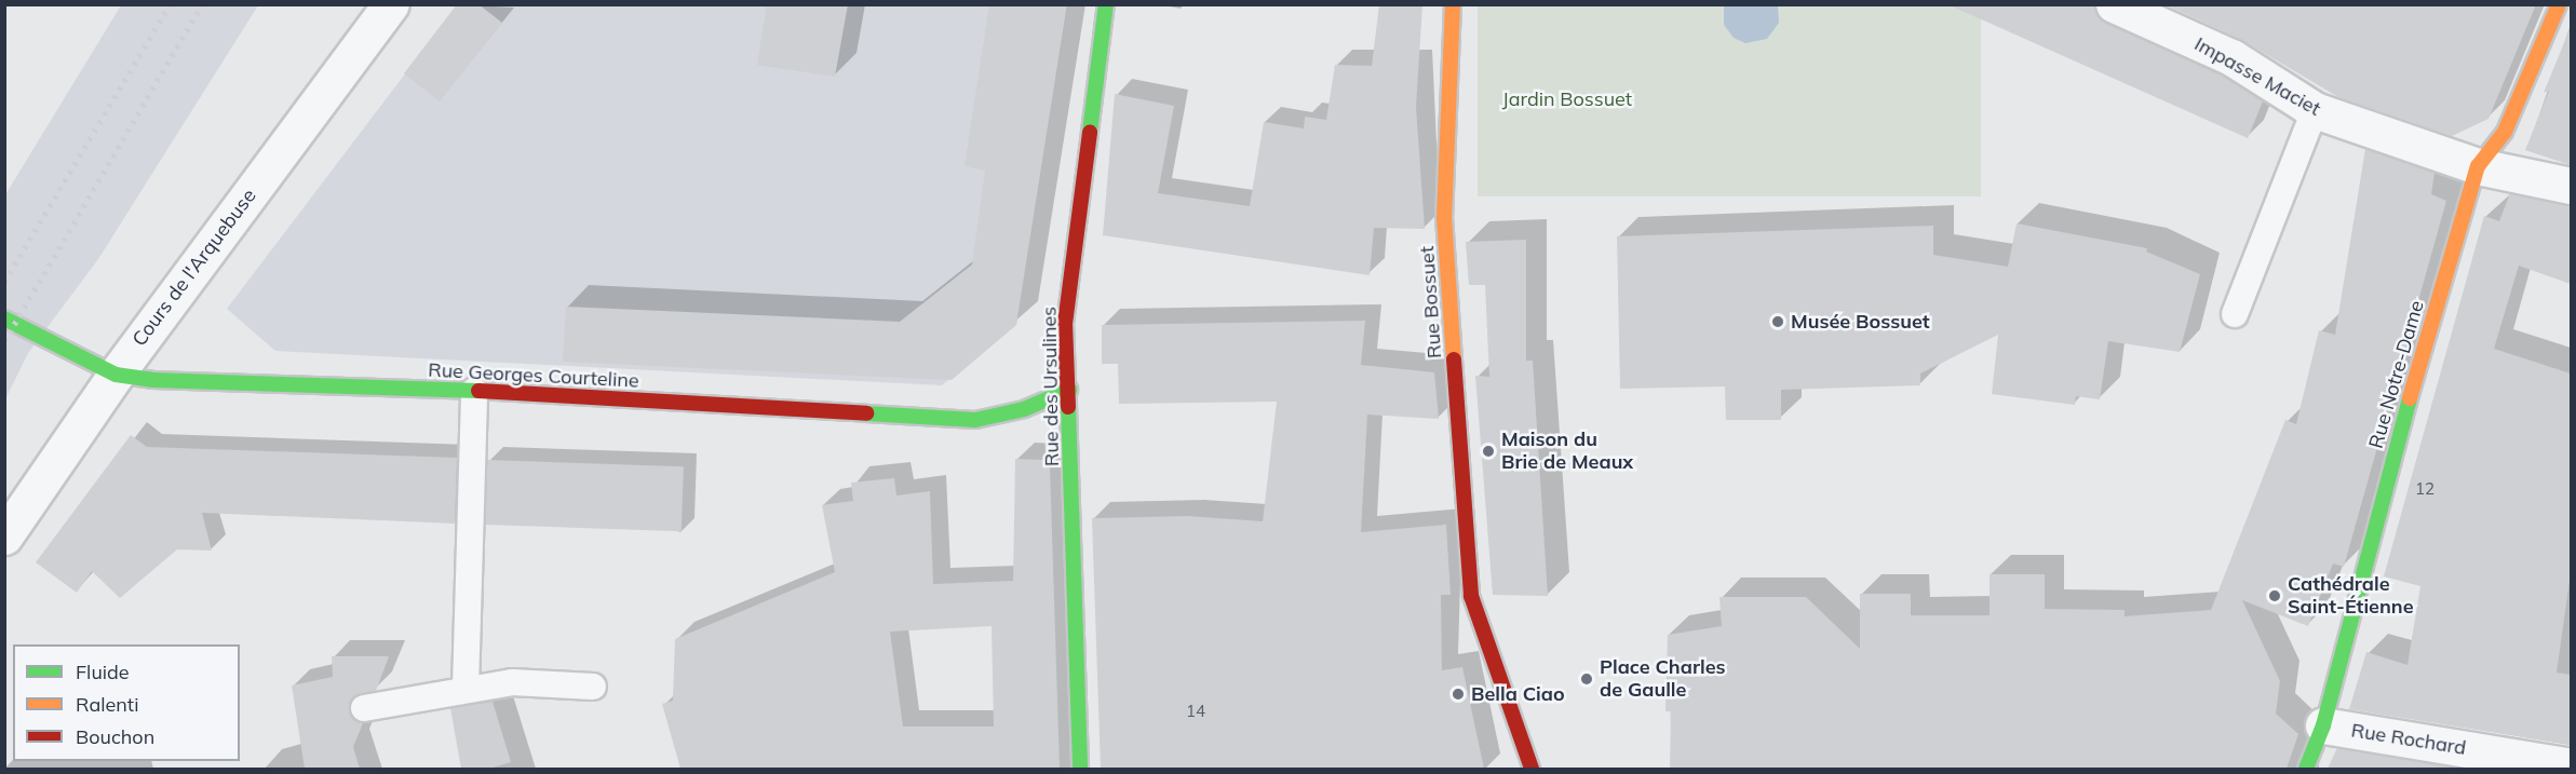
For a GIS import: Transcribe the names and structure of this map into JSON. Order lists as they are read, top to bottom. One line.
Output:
{"streets":{"street":["Impasse Maciet","Cours de l'Arquebuse","Rue Bossuet","Rue Notre-Dame","Rue Georges Courteline","Rue des Ursulines","Rue Rochard"]},"crossings":[["Impasse Maciet","Rue Notre-Dame"],["Cours de l'Arquebuse","Rue Georges Courteline"],["Rue Notre-Dame","Rue Rochard"],["Rue Georges Courteline","Rue des Ursulines"]],"parks":["Jardin Bossuet"],"places":["Musée Bossuet","Maison du Brie de Meaux","Cathédrale Saint-Étienne","Place Charles de Gaulle","Bella Ciao"],"house_numbers":["12","14"],"legend":["Fluide","Ralenti","Bouchon"]}
